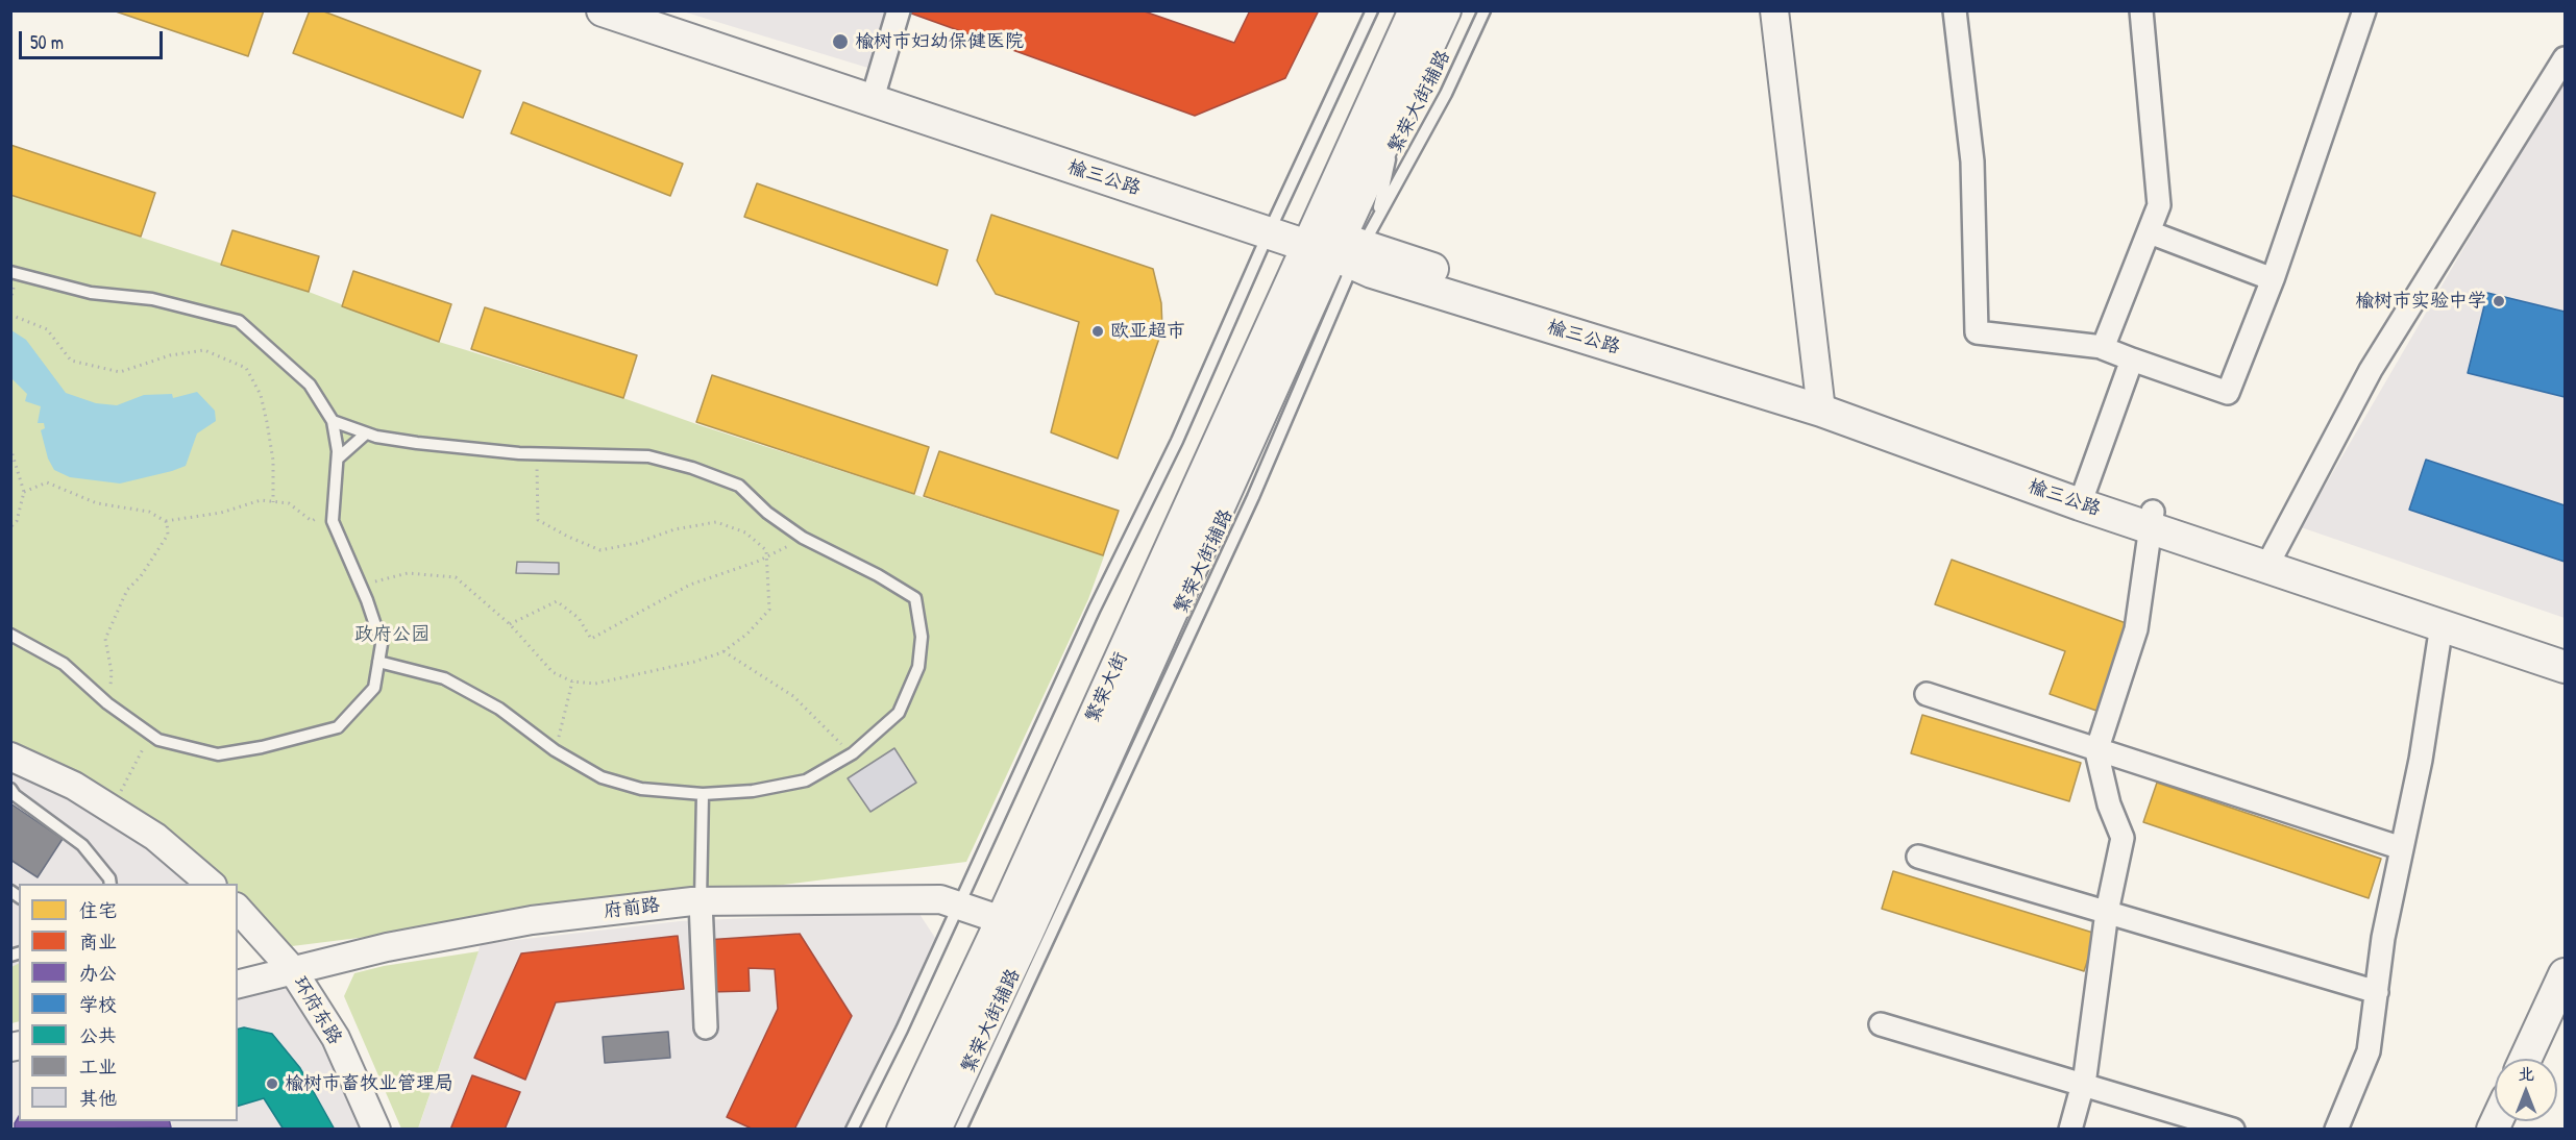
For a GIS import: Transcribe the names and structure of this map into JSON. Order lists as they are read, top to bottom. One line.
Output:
{"streets":{"main road":["榆三公路","繁荣大街"],"street":["府前路","环府东路"],"lane":["繁荣大街辅路"]},"crossings":[["繁荣大街辅路","榆三公路"],["繁荣大街辅路","繁荣大街"],["榆三公路","繁荣大街"],["繁荣大街","府前路"],["府前路","环府东路"]],"parks":["政府公园"],"places":["榆树市妇幼保健医院","榆树市实验中学","欧亚超市","榆树市畜牧业管理局"],"legend":["住宅","商业","办公","学校","公共","工业","其他"],"scale_bar":"50 m","north":"top"}
